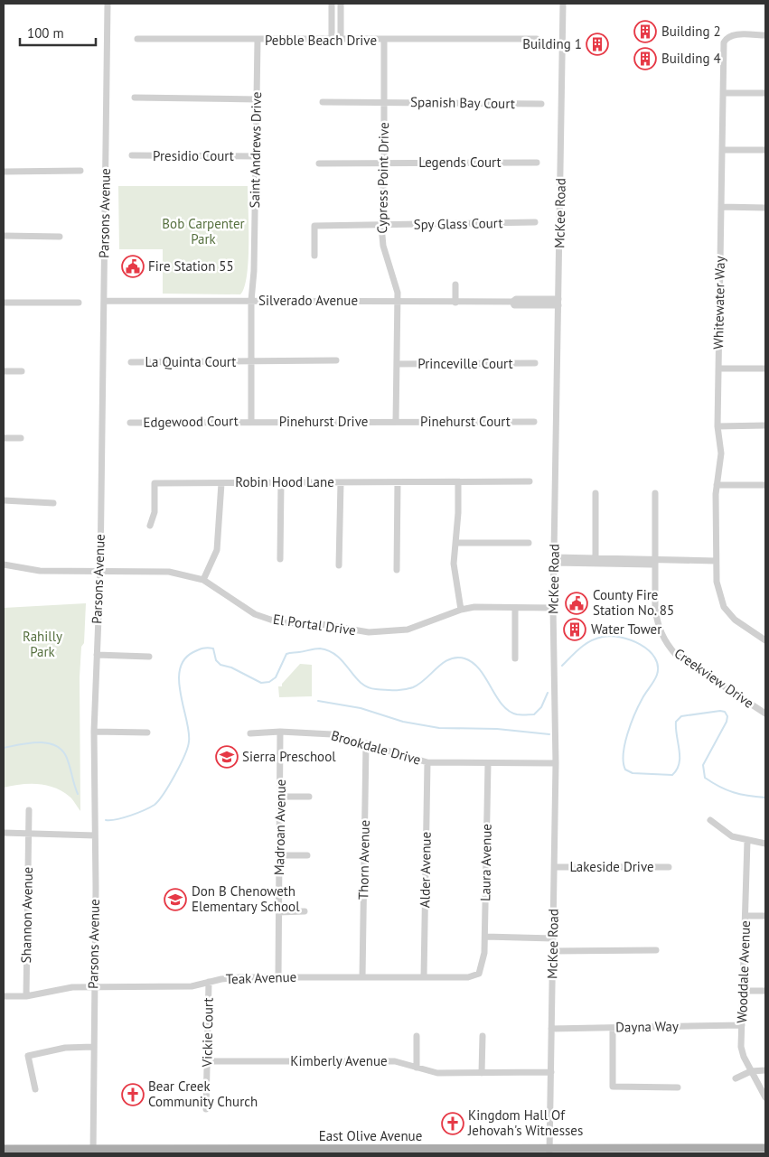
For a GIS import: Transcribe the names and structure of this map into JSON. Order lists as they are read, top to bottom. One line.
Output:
{"streets":{"main road":["East Olive Avenue"],"street":["Pebble Beach Drive","Spanish Bay Court","Saint Andrews Drive","Presidio Court","Legends Court","Cypress Point Drive","Parsons Avenue","McKee Road","Spy Glass Court","Silverado Avenue","Whitewater Way","La Quinta Court","Princeville Court","Edgewood Court","Pinehurst Drive","Pinehurst Court","Robin Hood Lane","El Portal Drive","Creekview Drive","Brookdale Drive","Madroan Avenue","Thorn Avenue","Laura Avenue","Lakeside Drive","Alder Avenue","Shannon Avenue","Wooddale Avenue","Teak Avenue","Dayna Way","Vickie Court","Kimberly Avenue"]},"crossings":[["Pebble Beach Drive","Saint Andrews Drive"],["Pebble Beach Drive","Cypress Point Drive"],["Spanish Bay Court","Cypress Point Drive"],["Saint Andrews Drive","Presidio Court"],["Saint Andrews Drive","Silverado Avenue"],["Saint Andrews Drive","La Quinta Court"],["Saint Andrews Drive","Edgewood Court"],["Saint Andrews Drive","Pinehurst Drive"],["Legends Court","Cypress Point Drive"],["Cypress Point Drive","Spy Glass Court"],["Cypress Point Drive","Silverado Avenue"],["Cypress Point Drive","Princeville Court"],["Cypress Point Drive","Pinehurst Drive"],["Cypress Point Drive","Pinehurst Court"],["Parsons Avenue","Silverado Avenue"],["Parsons Avenue","El Portal Drive"],["Parsons Avenue","Teak Avenue"],["Parsons Avenue","East Olive Avenue"],["McKee Road","Silverado Avenue"],["McKee Road","El Portal Drive"],["McKee Road","Brookdale Drive"],["McKee Road","Lakeside Drive"],["McKee Road","Dayna Way"],["McKee Road","Kimberly Avenue"],["McKee Road","East Olive Avenue"],["Edgewood Court","Pinehurst Drive"],["Pinehurst Drive","Pinehurst Court"],["Brookdale Drive","Madroan Avenue"],["Brookdale Drive","Thorn Avenue"],["Brookdale Drive","Laura Avenue"],["Brookdale Drive","Alder Avenue"],["Madroan Avenue","Teak Avenue"],["Thorn Avenue","Teak Avenue"],["Laura Avenue","Teak Avenue"],["Alder Avenue","Teak Avenue"],["Shannon Avenue","Teak Avenue"],["Wooddale Avenue","Dayna Way"],["Teak Avenue","Vickie Court"],["Vickie Court","Kimberly Avenue"]],"parks":["Bob Carpenter Park","Rahilly Park"],"places":{"building":["Building 2","Building 1","Building 4","Water Tower"],"public building":["Fire Station 55","County Fire Station No. 85"],"school or university":["Sierra Preschool","Don B Chenoweth Elementary School"],"church":["Bear Creek Community Church","Kingdom Hall Of Jehovah's Witnesses"]},"scale_bar":"100 m"}
